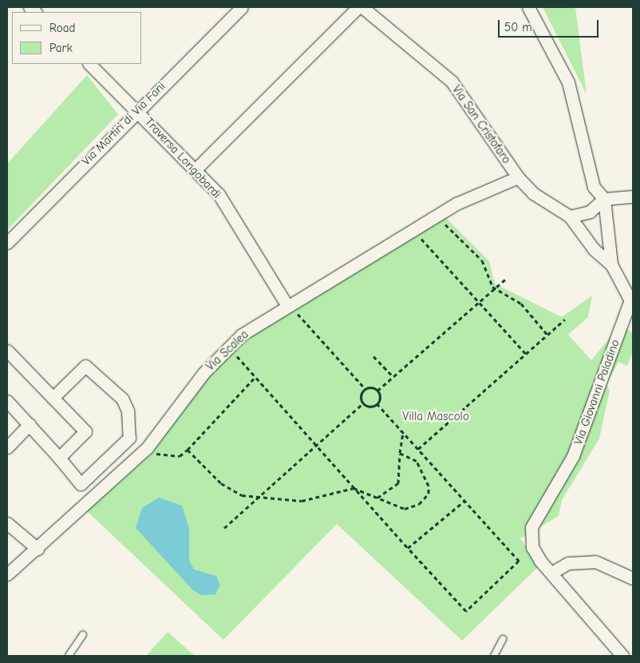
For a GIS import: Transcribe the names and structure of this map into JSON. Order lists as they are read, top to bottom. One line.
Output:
{"streets":{"street":["Via Martiri di Via Fani","Via San Cristofaro","Traversa Longobardi","Via Scalea","Via Giovanni Paladino"]},"crossings":[["Via Martiri di Via Fani","Traversa Longobardi"],["Via San Cristofaro","Via Scalea"],["Traversa Longobardi","Via Scalea"]],"parks":["Villa Mascolo"],"legend":["Road","Park"],"scale_bar":"50 m"}
